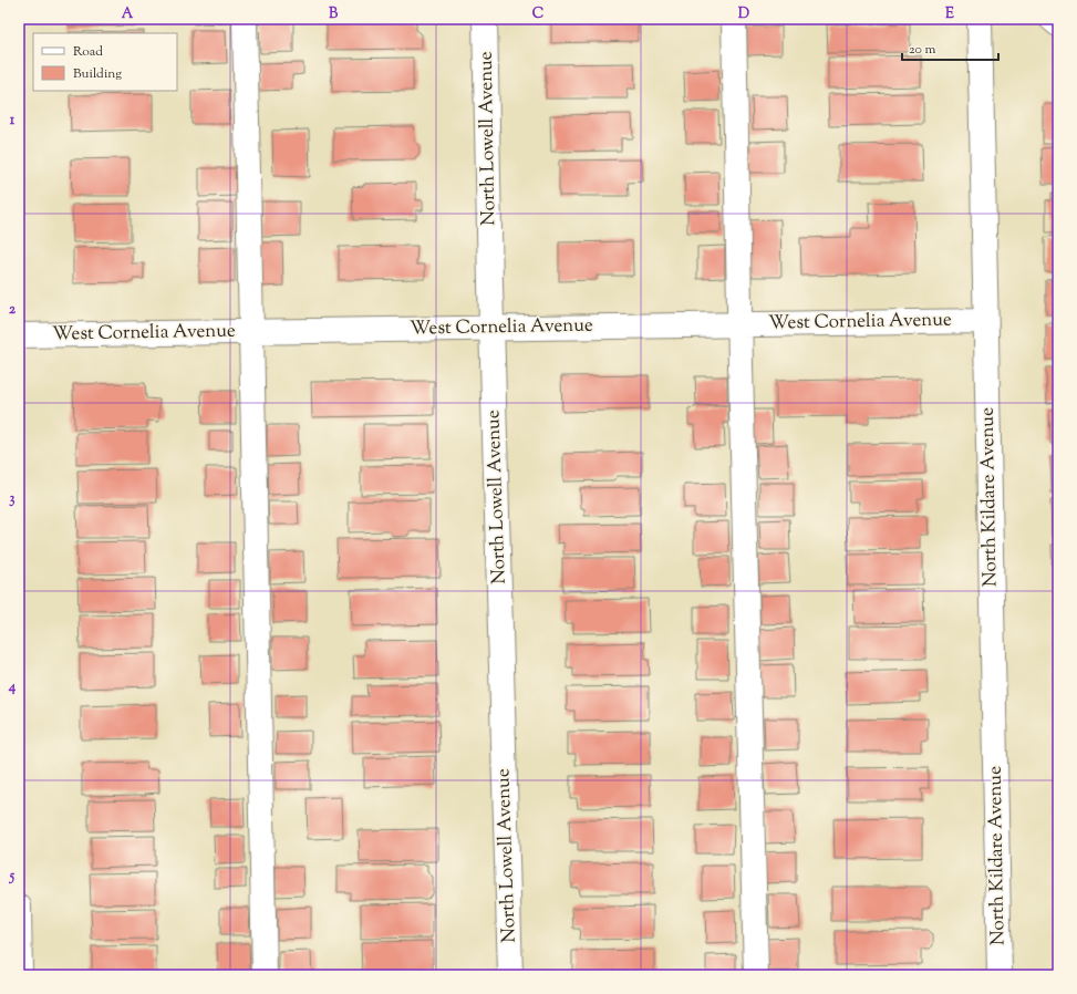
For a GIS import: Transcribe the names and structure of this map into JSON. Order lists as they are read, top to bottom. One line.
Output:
{"streets":{"street":["North Lowell Avenue","West Cornelia Avenue","North Kildare Avenue"]},"crossings":[["North Lowell Avenue","West Cornelia Avenue"],["West Cornelia Avenue","North Kildare Avenue"]],"legend":["Road","Building"],"scale_bar":"20 m","grid":{"columns":["A","B","C","D","E"],"rows":["1","2","3","4","5"]}}
